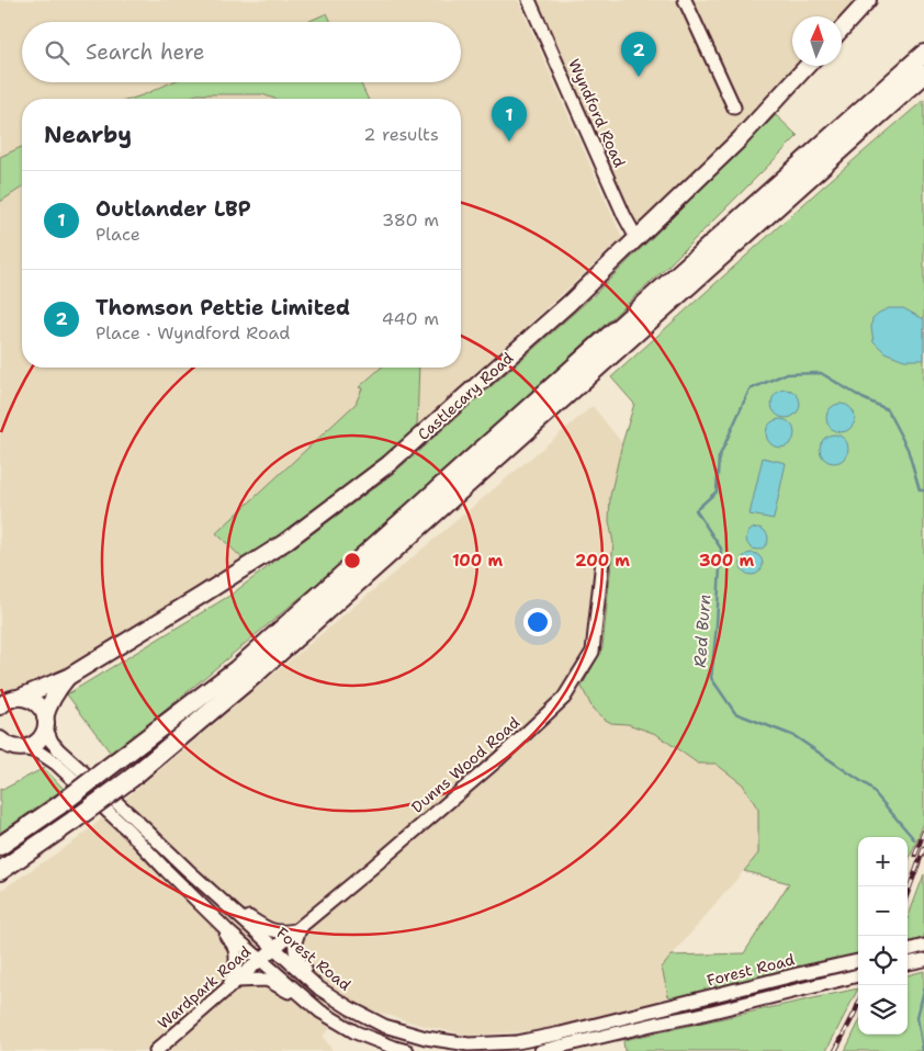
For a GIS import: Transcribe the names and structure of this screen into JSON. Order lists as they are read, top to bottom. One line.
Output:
{"streets":{"main road":["Castlecary Road"],"street":["Wyndford Road","Dunns Wood Road","Forest Road","Wardpark Road"]},"crossings":[["Wyndford Road","Castlecary Road"],["Castlecary Road","Forest Road"],["Dunns Wood Road","Forest Road"],["Dunns Wood Road","Wardpark Road"],["Forest Road","Wardpark Road"]],"water":["Red Burn"],"north":"top","page":{"search":"Search here","pins":["2","1"],"heading":["Nearby","2 results"],"list":[{"mark":"1","name":"Outlander LBP","note":"Place","value":"380 m"},{"mark":"2","name":"Thomson Pettie Limited","note":"Place · Wyndford Road","value":"440 m"}],"map_buttons":["+","−"]},"rings":["100 m","200 m","300 m"]}
